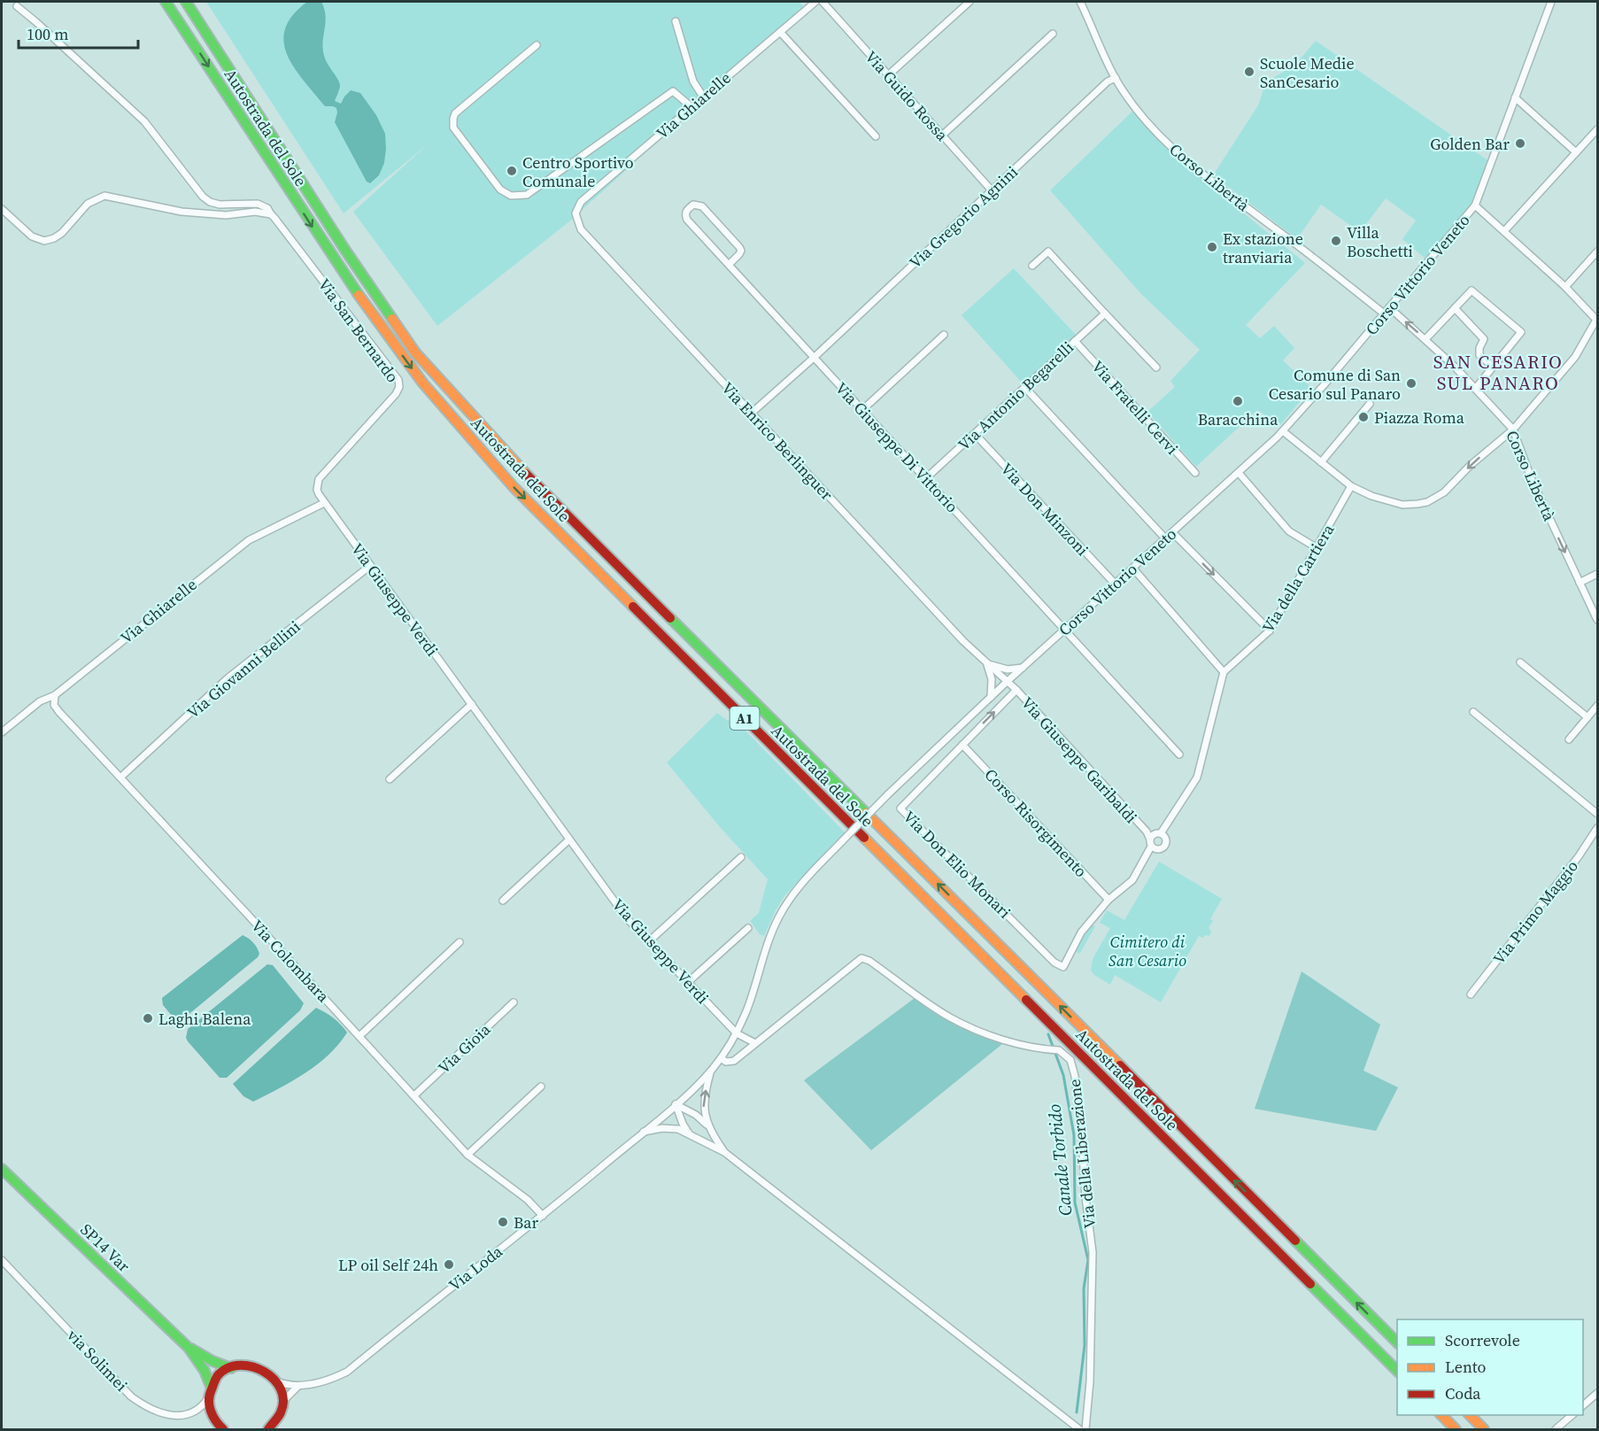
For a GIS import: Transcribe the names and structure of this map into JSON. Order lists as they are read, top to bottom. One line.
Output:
{"streets":{"main road":["Autostrada del Sole","A1","SP14 Var"],"street":["Via Guido Rossa","Via Ghiarelle","Corso Libertà","Via Gregorio Agnini","Corso Vittorio Veneto","Via San Bernardo","Via Antonio Begarelli","Via Fratelli Cervi","Via Enrico Berlinguer","Via Giuseppe Di Vittorio","Via Don Minzoni","Via della Cartiera","Via Giuseppe Verdi","Via Giovanni Bellini","Via Giuseppe Garibaldi","Corso Risorgimento","Via Don Elio Monari","Via Primo Maggio","Via Colombara","Via Gioia","Via della Liberazione","Via Loda","via Solimei"]},"crossings":[["Via Guido Rossa","Via Gregorio Agnini"],["Via Ghiarelle","Via Enrico Berlinguer"],["Via Ghiarelle","Via Giuseppe Verdi"],["Via Ghiarelle","Via Colombara"],["Corso Libertà","Via Gregorio Agnini"],["Corso Libertà","Corso Vittorio Veneto"],["Via Gregorio Agnini","Via Enrico Berlinguer"],["Via Gregorio Agnini","Via Giuseppe Di Vittorio"],["Corso Vittorio Veneto","Via Enrico Berlinguer"],["Corso Vittorio Veneto","Via Giuseppe Di Vittorio"],["Corso Vittorio Veneto","Via Don Minzoni"],["Corso Vittorio Veneto","Via Giuseppe Verdi"],["Corso Vittorio Veneto","Via Giuseppe Garibaldi"],["Corso Vittorio Veneto","Via della Liberazione"],["Corso Vittorio Veneto","Via Loda"],["Via San Bernardo","Via Giuseppe Verdi"],["Via Antonio Begarelli","Via Fratelli Cervi"],["Via Antonio Begarelli","Via Giuseppe Di Vittorio"],["Via Antonio Begarelli","Via Don Minzoni"],["Via Enrico Berlinguer","Via Giuseppe Garibaldi"],["Via Giuseppe Verdi","Via Giovanni Bellini"],["Via Giovanni Bellini","Via Colombara"],["Via Giuseppe Garibaldi","Via Don Elio Monari"],["Corso Risorgimento","Via Don Elio Monari"],["Via Colombara","Via Gioia"],["Via Colombara","Via Loda"]],"districts":["SAN CESARIO SUL PANARO"],"water":["Canale Torbido"],"parks":["Cimitero di San Cesario"],"places":["Scuole Medie SanCesario","Golden Bar","Centro Sportivo Comunale","Villa Boschetti","Ex stazione tranviaria","Comune di San Cesario sul Panaro","Baracchina","Piazza Roma","Laghi Balena","Bar","LP oil Self 24h"],"legend":["Scorrevole","Lento","Coda"],"scale_bar":"100 m"}
